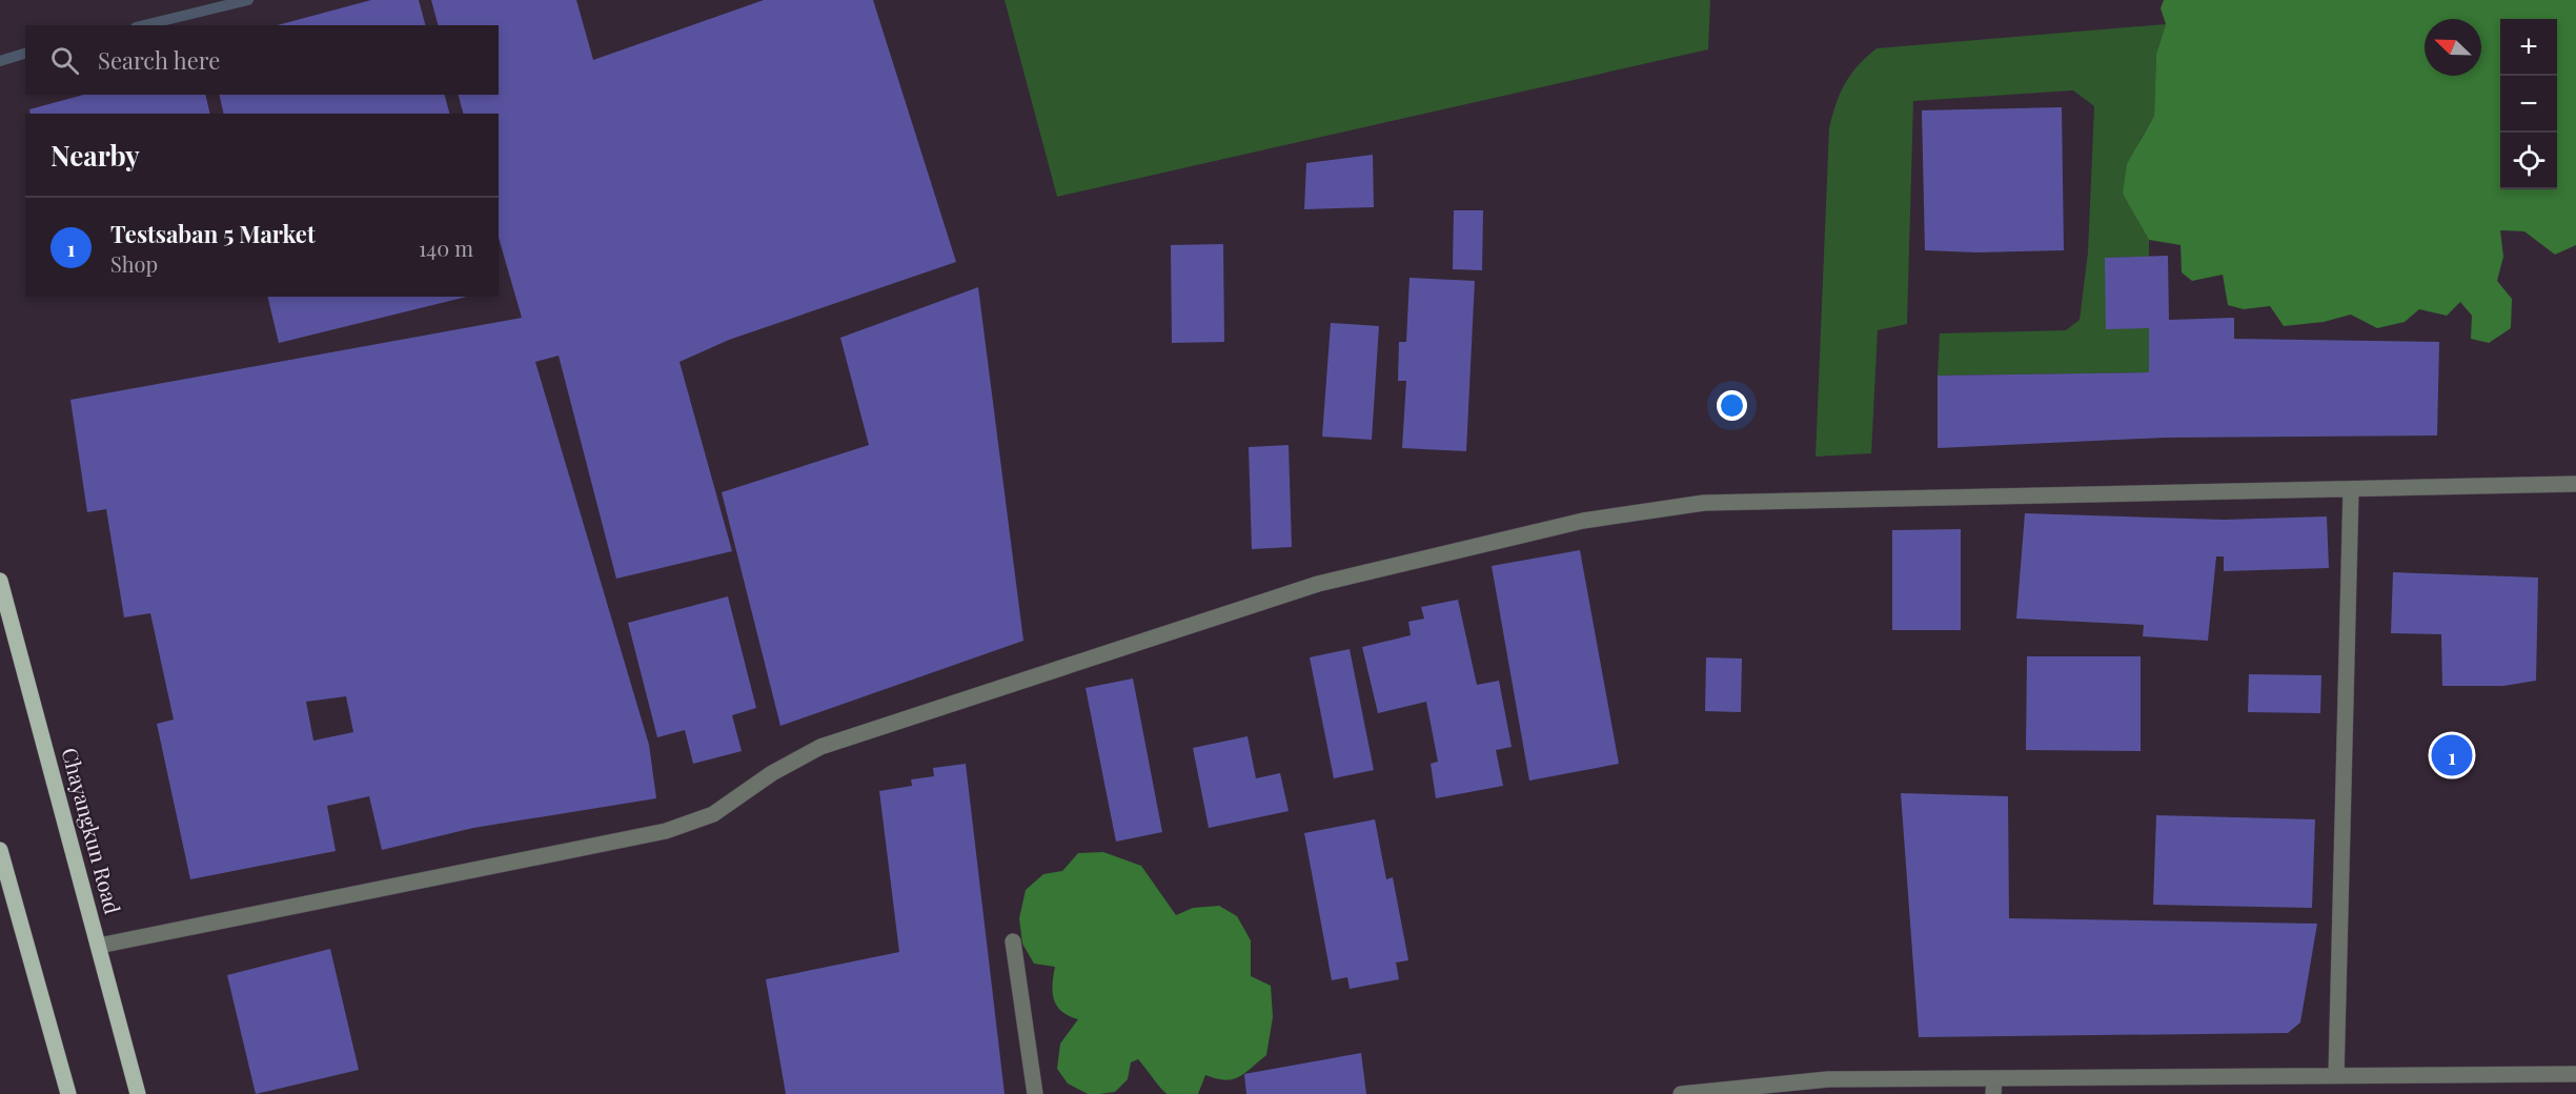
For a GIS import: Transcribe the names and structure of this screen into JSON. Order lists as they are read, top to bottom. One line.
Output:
{"streets":{"main road":["Chayangkun Road"]},"north":"top left","page":{"map_buttons":["+","−"],"search":"Search here","heading":"Nearby","list":[{"mark":"1","name":"Testsaban 5 Market","note":"Shop","value":"140 m"}],"pins":"1"}}
